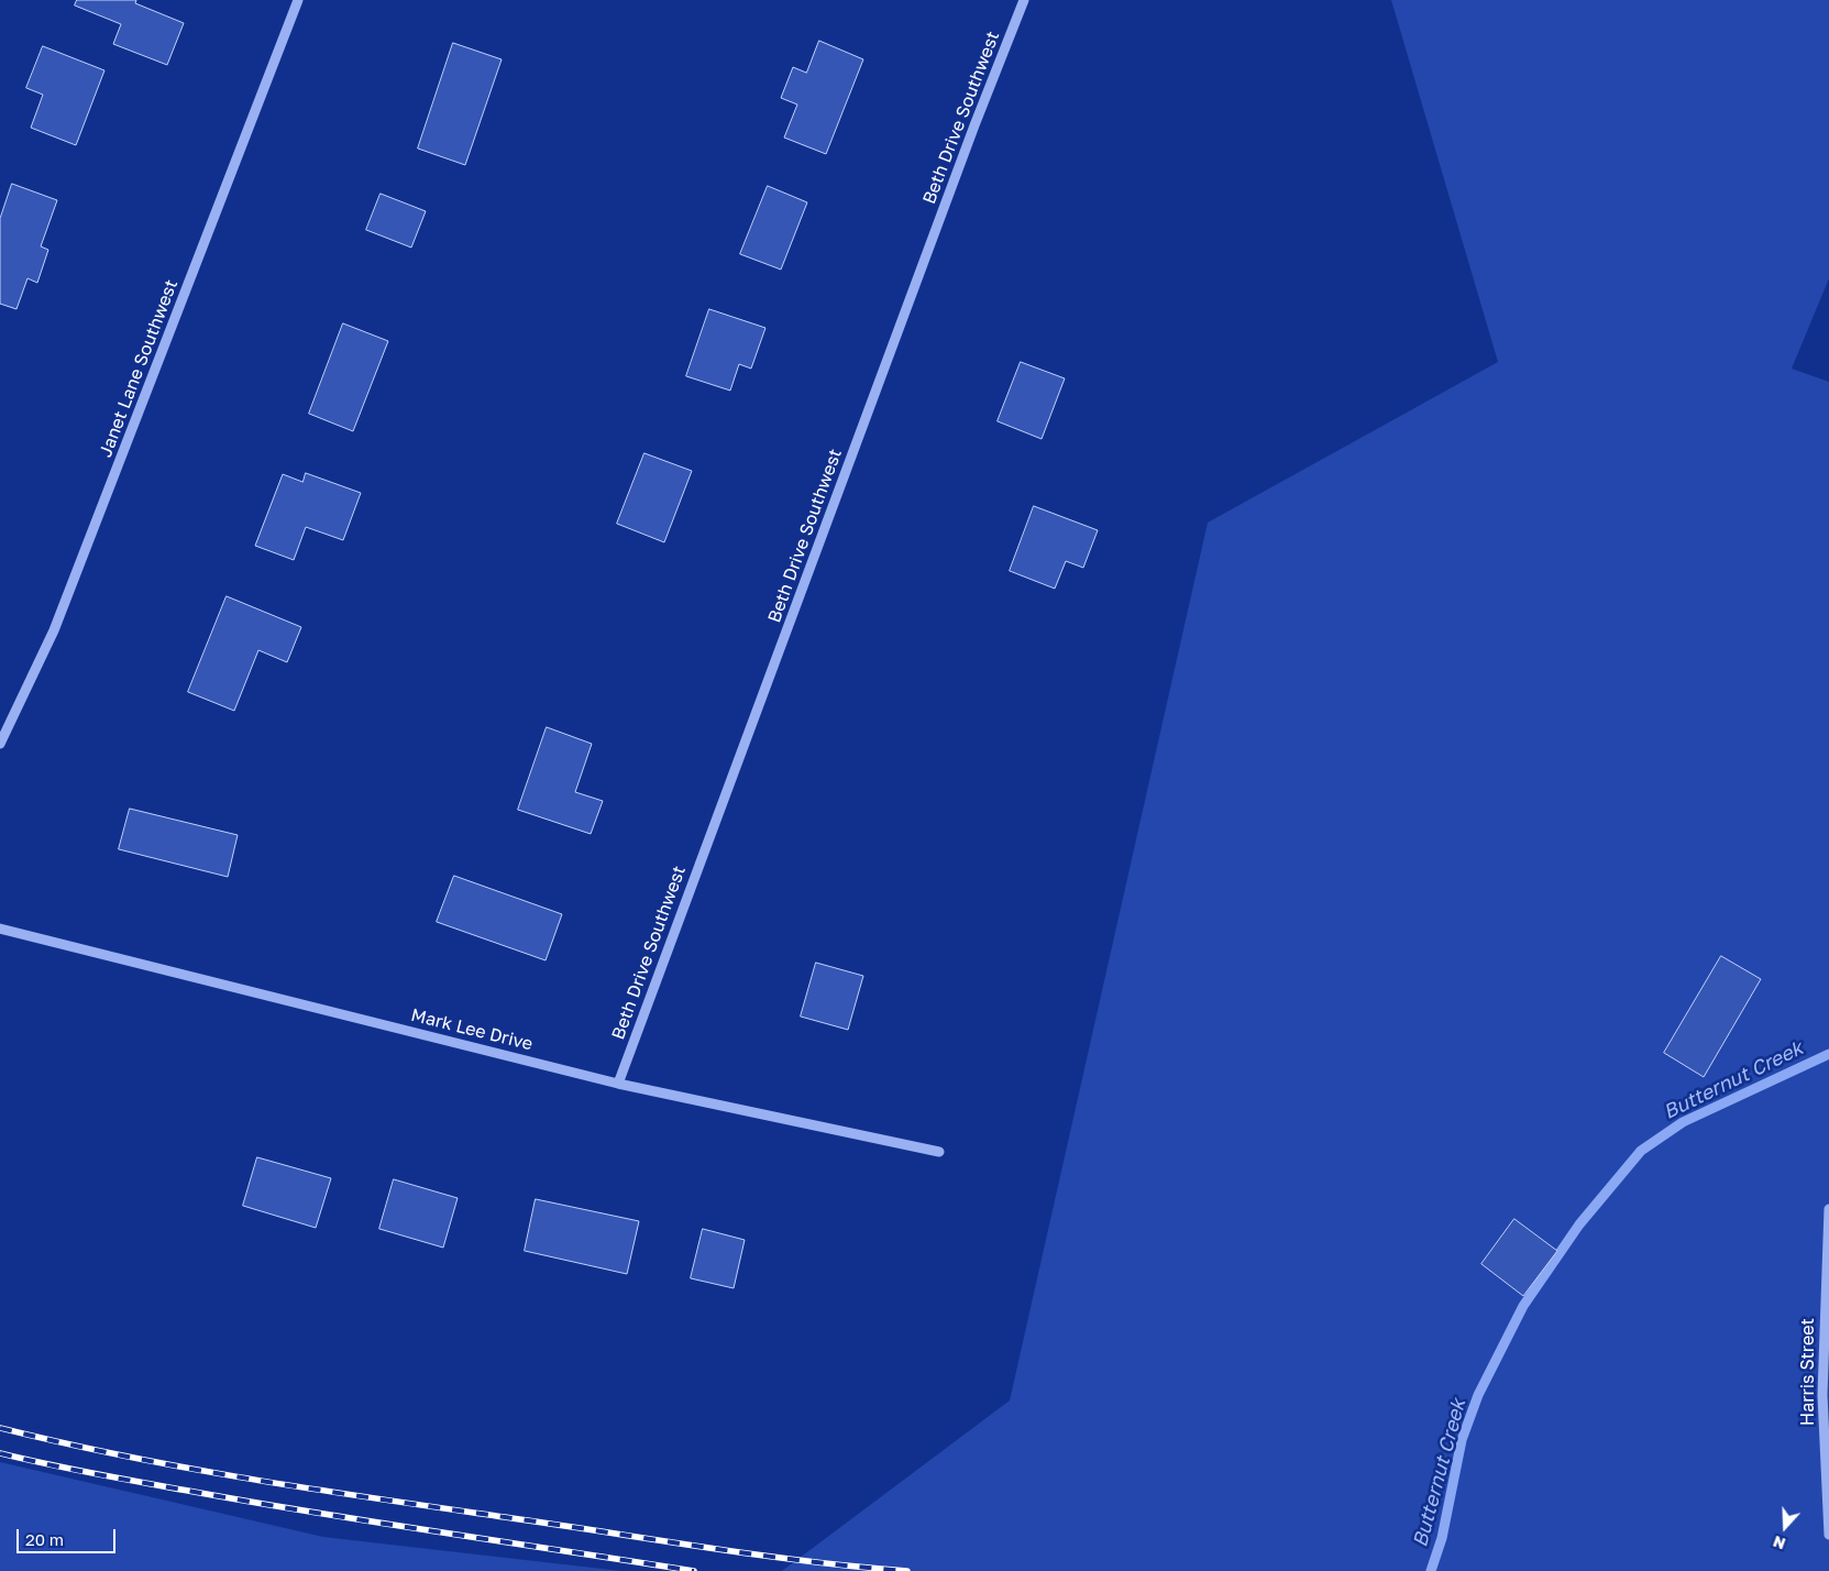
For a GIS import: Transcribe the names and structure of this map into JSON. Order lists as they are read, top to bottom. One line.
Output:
{"streets":{"street":["Beth Drive Southwest","Janet Lane Southwest","Mark Lee Drive","Harris Street"]},"crossings":[["Beth Drive Southwest","Mark Lee Drive"]],"water":["Butternut Creek"],"scale_bar":"20 m","north":"bottom"}
